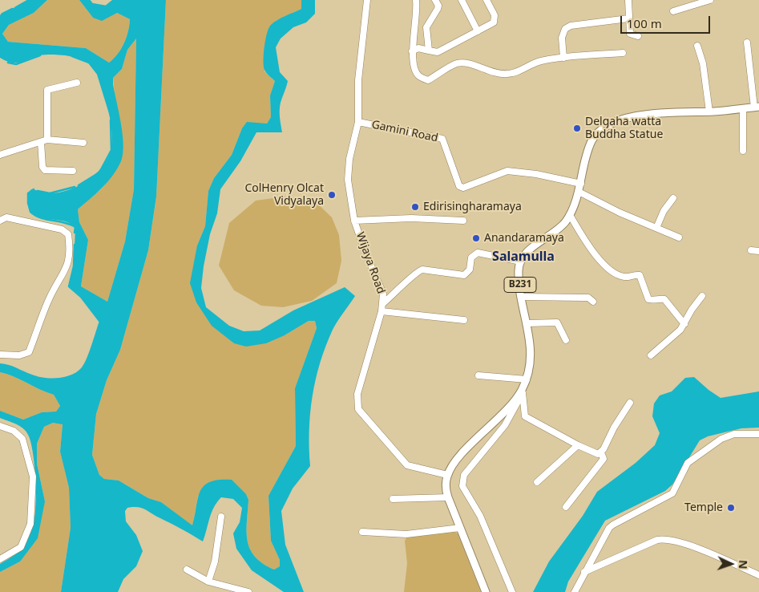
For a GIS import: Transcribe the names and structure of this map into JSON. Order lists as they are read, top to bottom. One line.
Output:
{"streets":{"main road":["B231"],"street":["Gamini Road","Wijaya Road"]},"crossings":[["Gamini Road","Wijaya Road"],["Gamini Road","B231"],["Wijaya Road","B231"]],"districts":["Salamulla"],"places":["Delgaha watta Buddha Statue","ColHenry Olcat Vidyalaya","Edirisingharamaya","Anandaramaya","Temple"],"scale_bar":"100 m","north":"right"}
